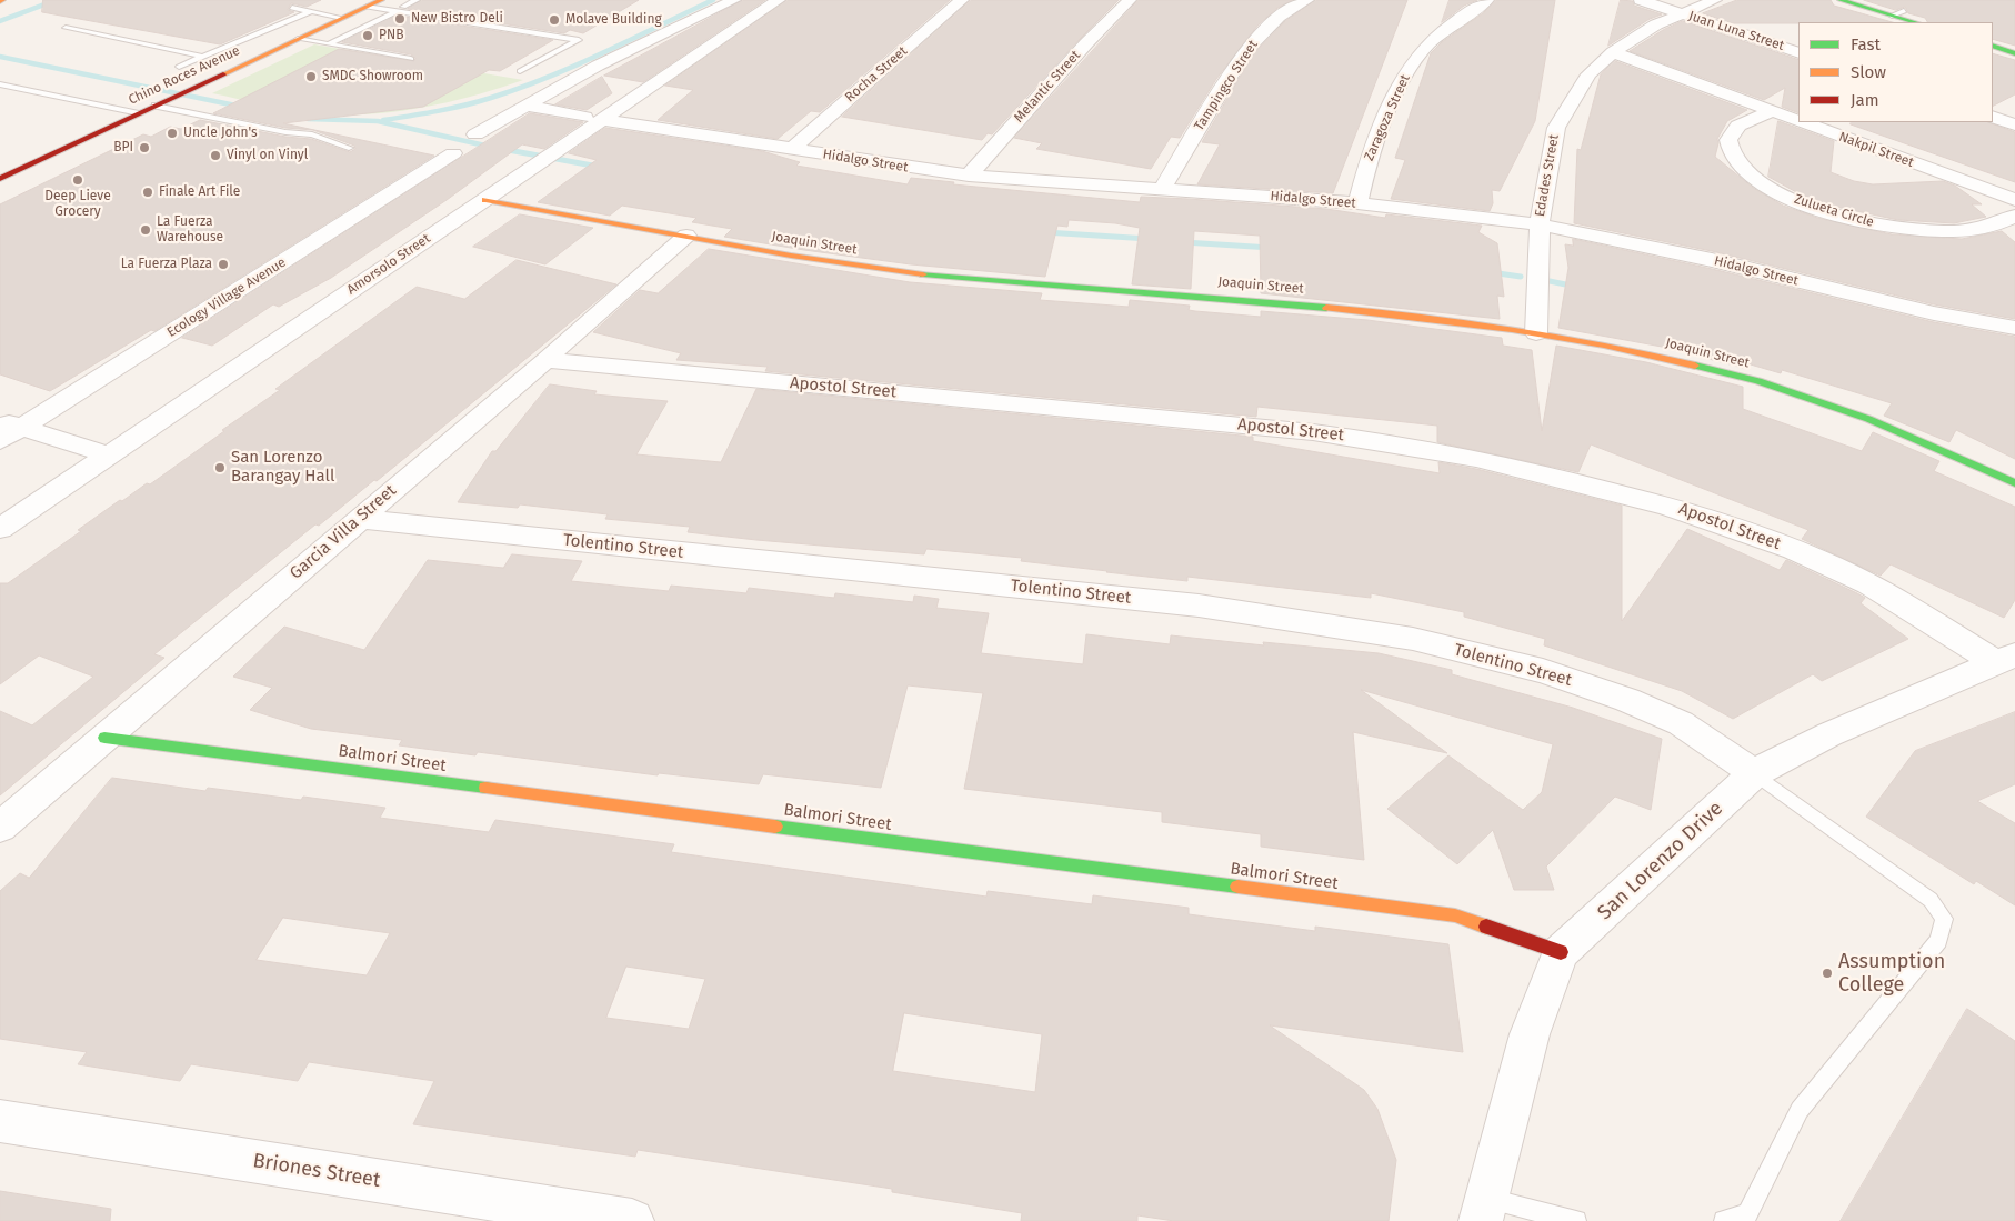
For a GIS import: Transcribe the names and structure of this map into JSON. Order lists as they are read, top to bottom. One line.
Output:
{"streets":{"street":["Juan Luna Street","Rocha Street","Chino Roces Avenue","Tampingco Street","Melantic Street","Zaragoza Street","Nakpil Street","Hidalgo Street","Edades Street","Zulueta Circle","Joaquin Street","Amorsolo Street","Ecology Village Avenue","Apostol Street","Garcia Villa Street","Tolentino Street","Balmori Street","San Lorenzo Drive","Briones Street"]},"crossings":[["Juan Luna Street","Edades Street"],["Rocha Street","Hidalgo Street"],["Tampingco Street","Hidalgo Street"],["Melantic Street","Hidalgo Street"],["Zaragoza Street","Hidalgo Street"],["Nakpil Street","Edades Street"],["Nakpil Street","Zulueta Circle"],["Hidalgo Street","Edades Street"],["Hidalgo Street","Amorsolo Street"],["Edades Street","Joaquin Street"],["Joaquin Street","Amorsolo Street"],["Joaquin Street","Garcia Villa Street"],["Apostol Street","Garcia Villa Street"],["Apostol Street","San Lorenzo Drive"],["Garcia Villa Street","Tolentino Street"],["Garcia Villa Street","Balmori Street"],["Tolentino Street","San Lorenzo Drive"],["Balmori Street","San Lorenzo Drive"]],"places":["New Bistro Deli","Molave Building","PNB","SMDC Showroom","Uncle John's","BPI","Vinyl on Vinyl","Deep Lieve Grocery","Finale Art File","La Fuerza Warehouse","La Fuerza Plaza","San Lorenzo Barangay Hall","Assumption College"],"legend":["Fast","Slow","Jam"]}
